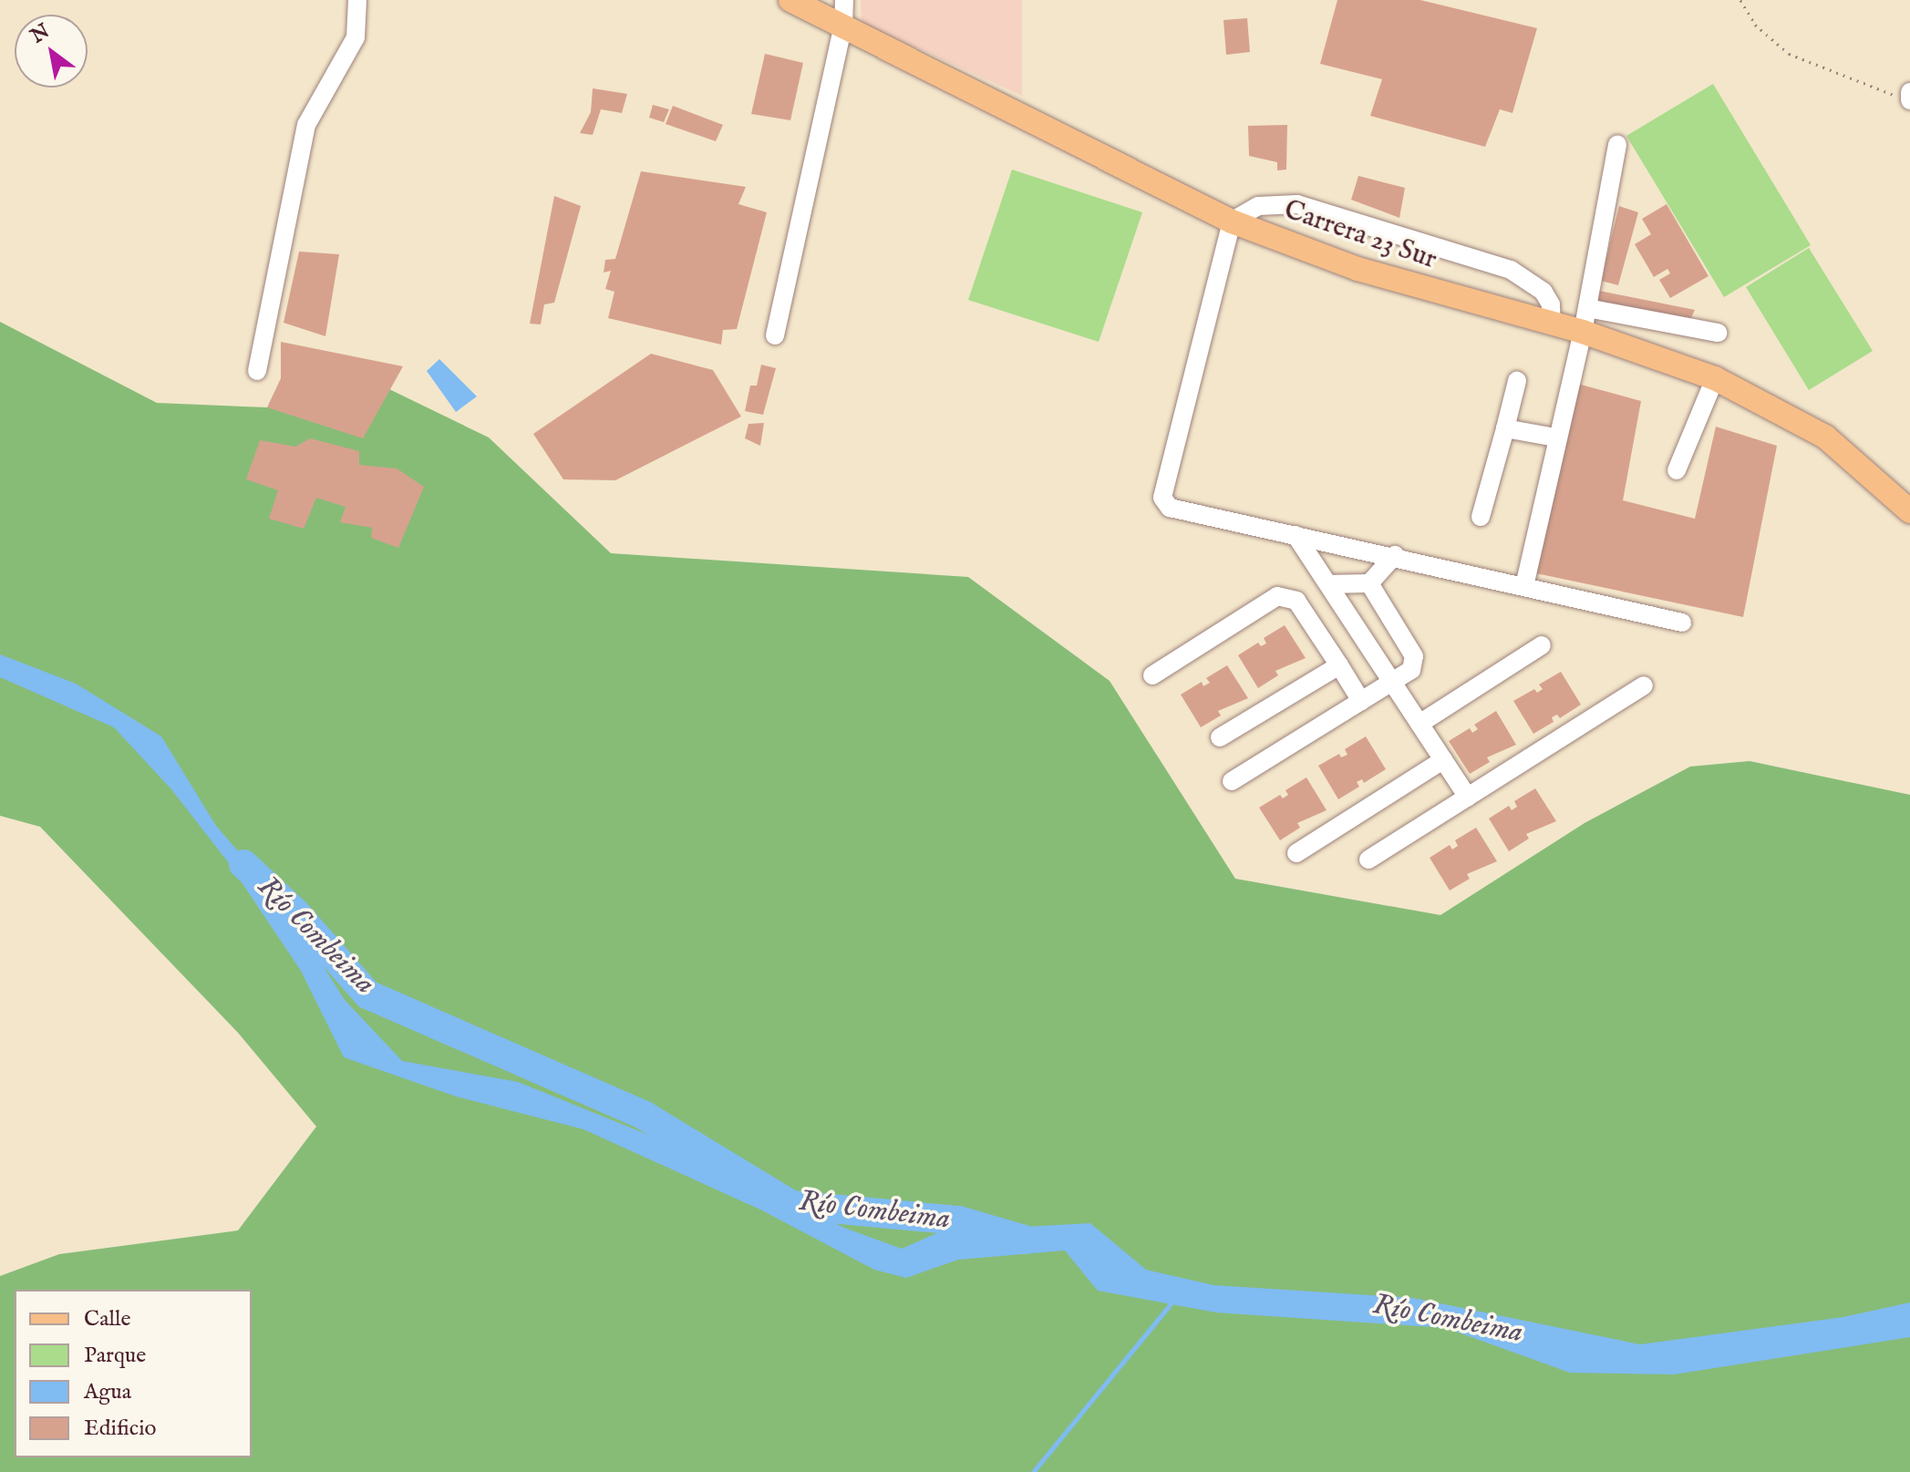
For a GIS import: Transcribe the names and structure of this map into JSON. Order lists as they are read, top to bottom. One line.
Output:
{"streets":{"main road":["Carrera 23 Sur"]},"water":["Río Combeima"],"legend":["Calle","Parque","Agua","Edificio"],"north":"top left"}
